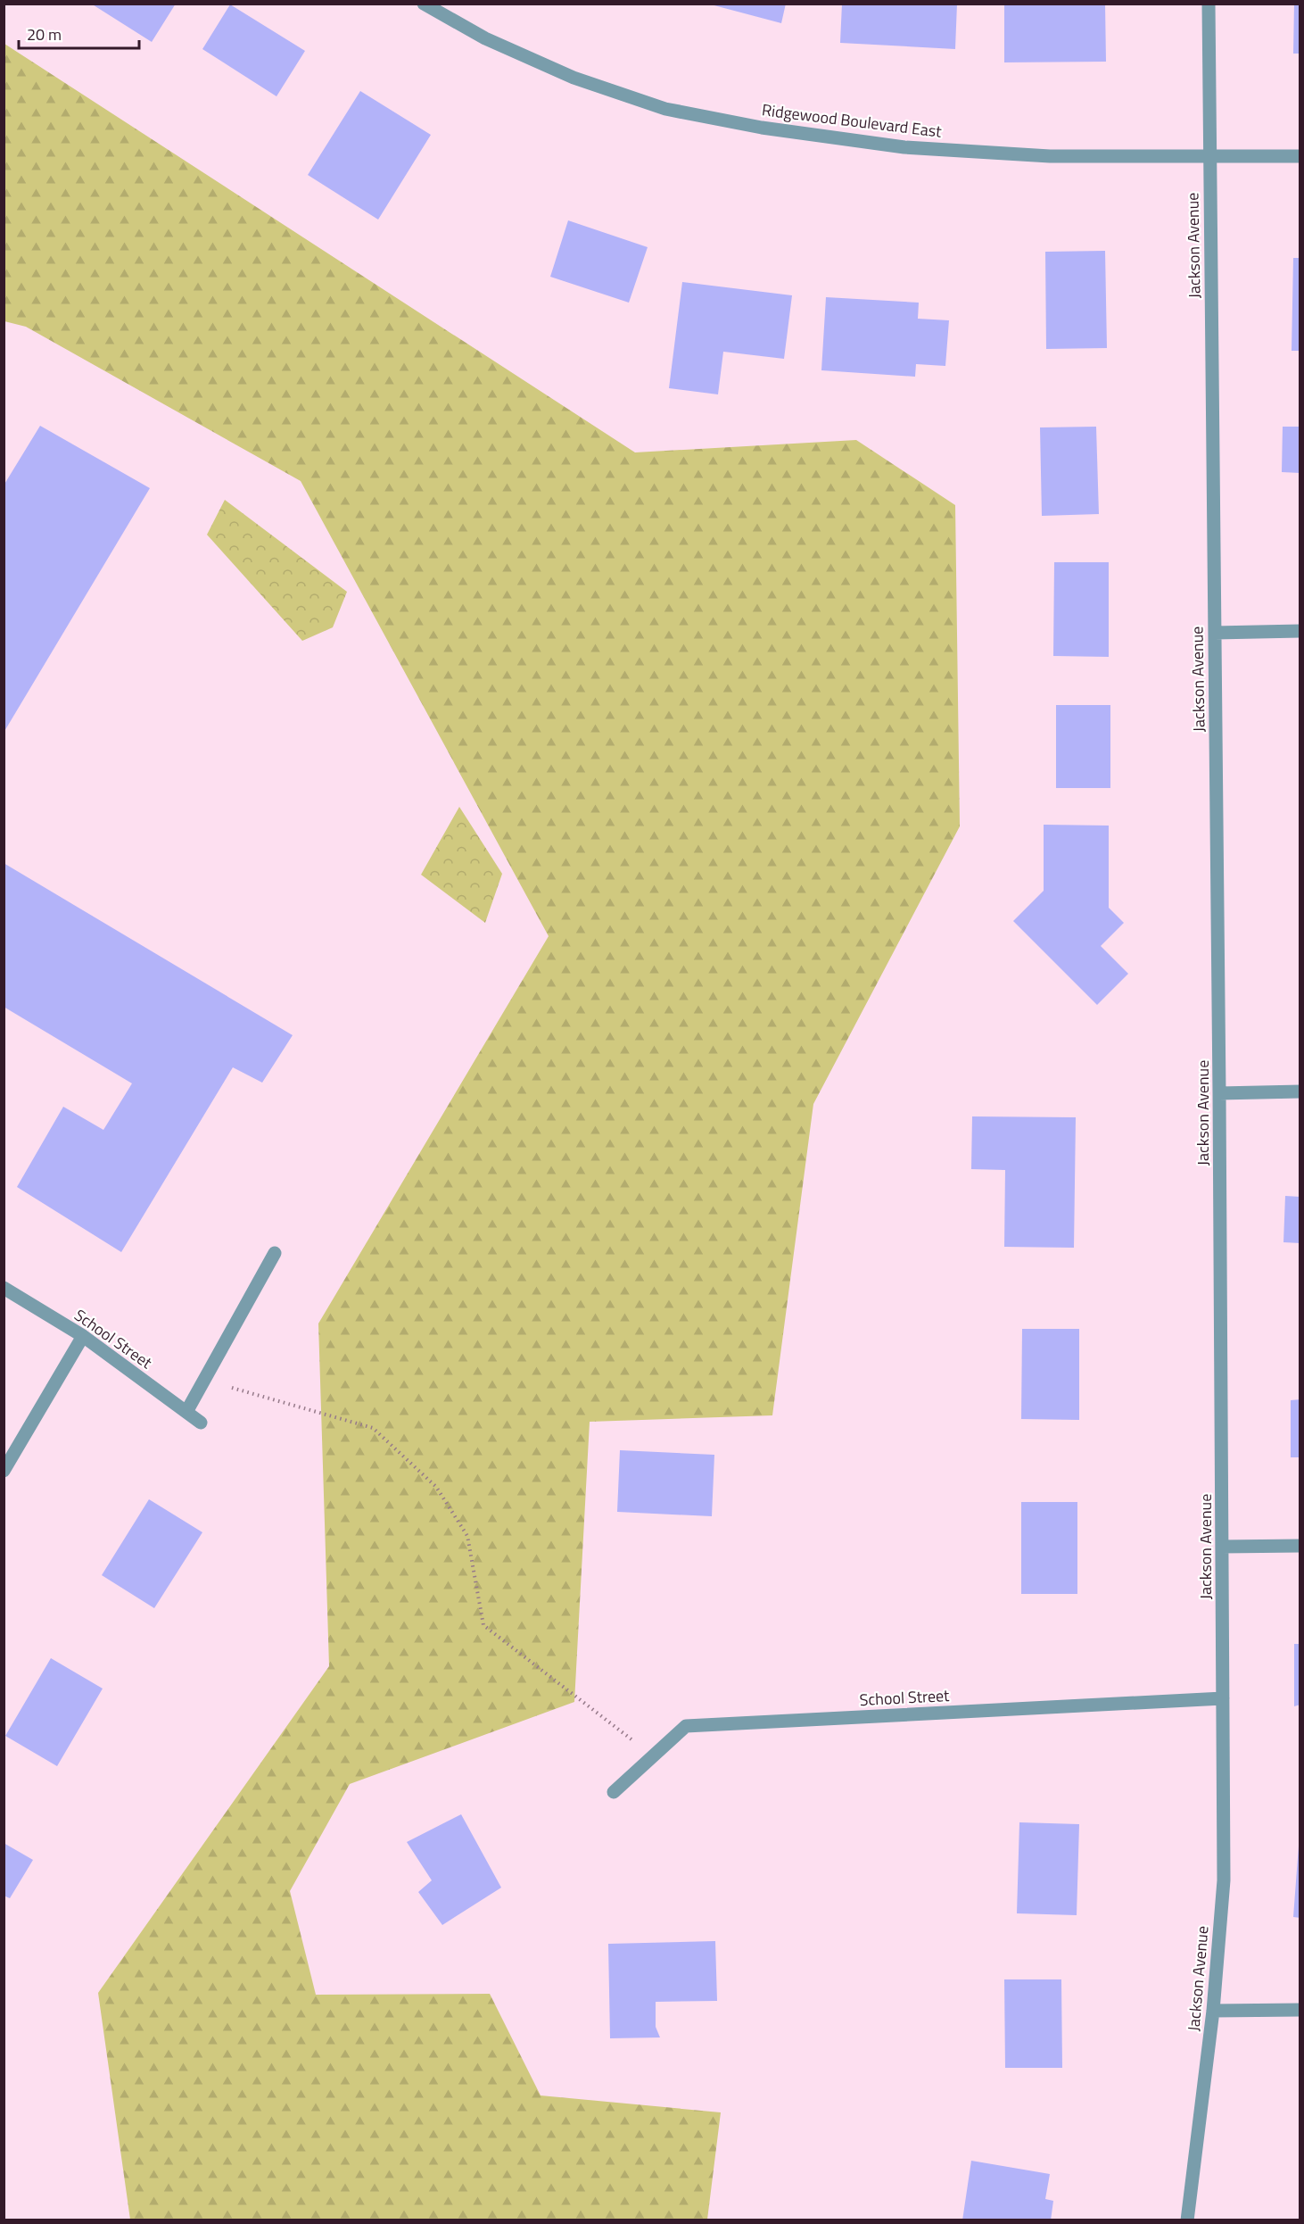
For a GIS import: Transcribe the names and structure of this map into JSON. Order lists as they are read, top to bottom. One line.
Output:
{"streets":{"street":["Ridgewood Boulevard East","Jackson Avenue","School Street"]},"crossings":[["Ridgewood Boulevard East","Jackson Avenue"],["Jackson Avenue","School Street"]],"scale_bar":"20 m"}
